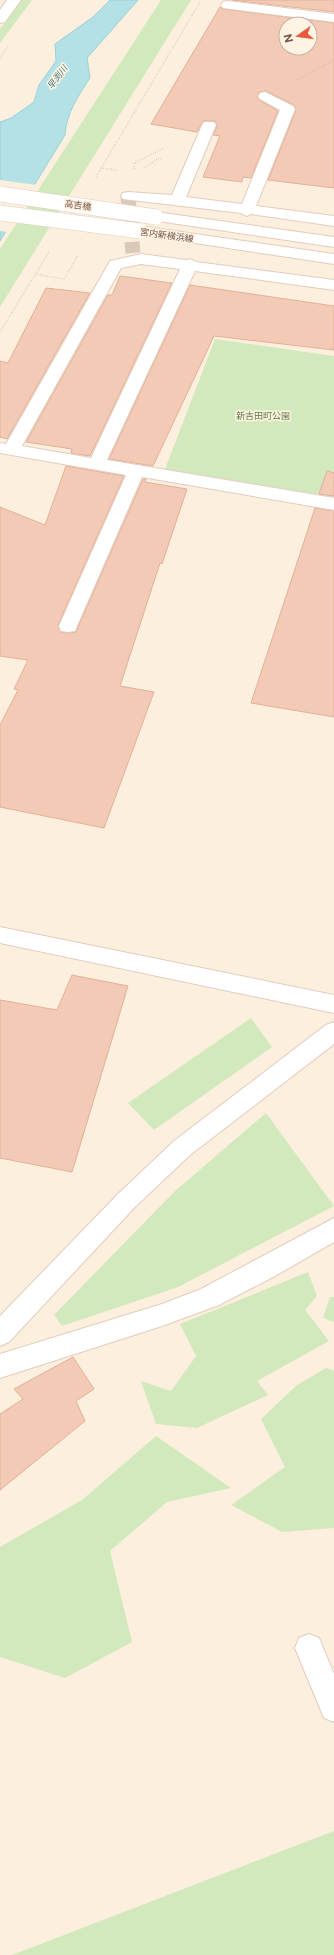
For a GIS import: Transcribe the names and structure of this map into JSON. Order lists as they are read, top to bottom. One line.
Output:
{"streets":{"street":["高吉橋","宮内新横浜線"]},"crossings":[["高吉橋","宮内新横浜線"]],"water":["早渕川"],"parks":["新吉田町公園"],"north":"left"}
